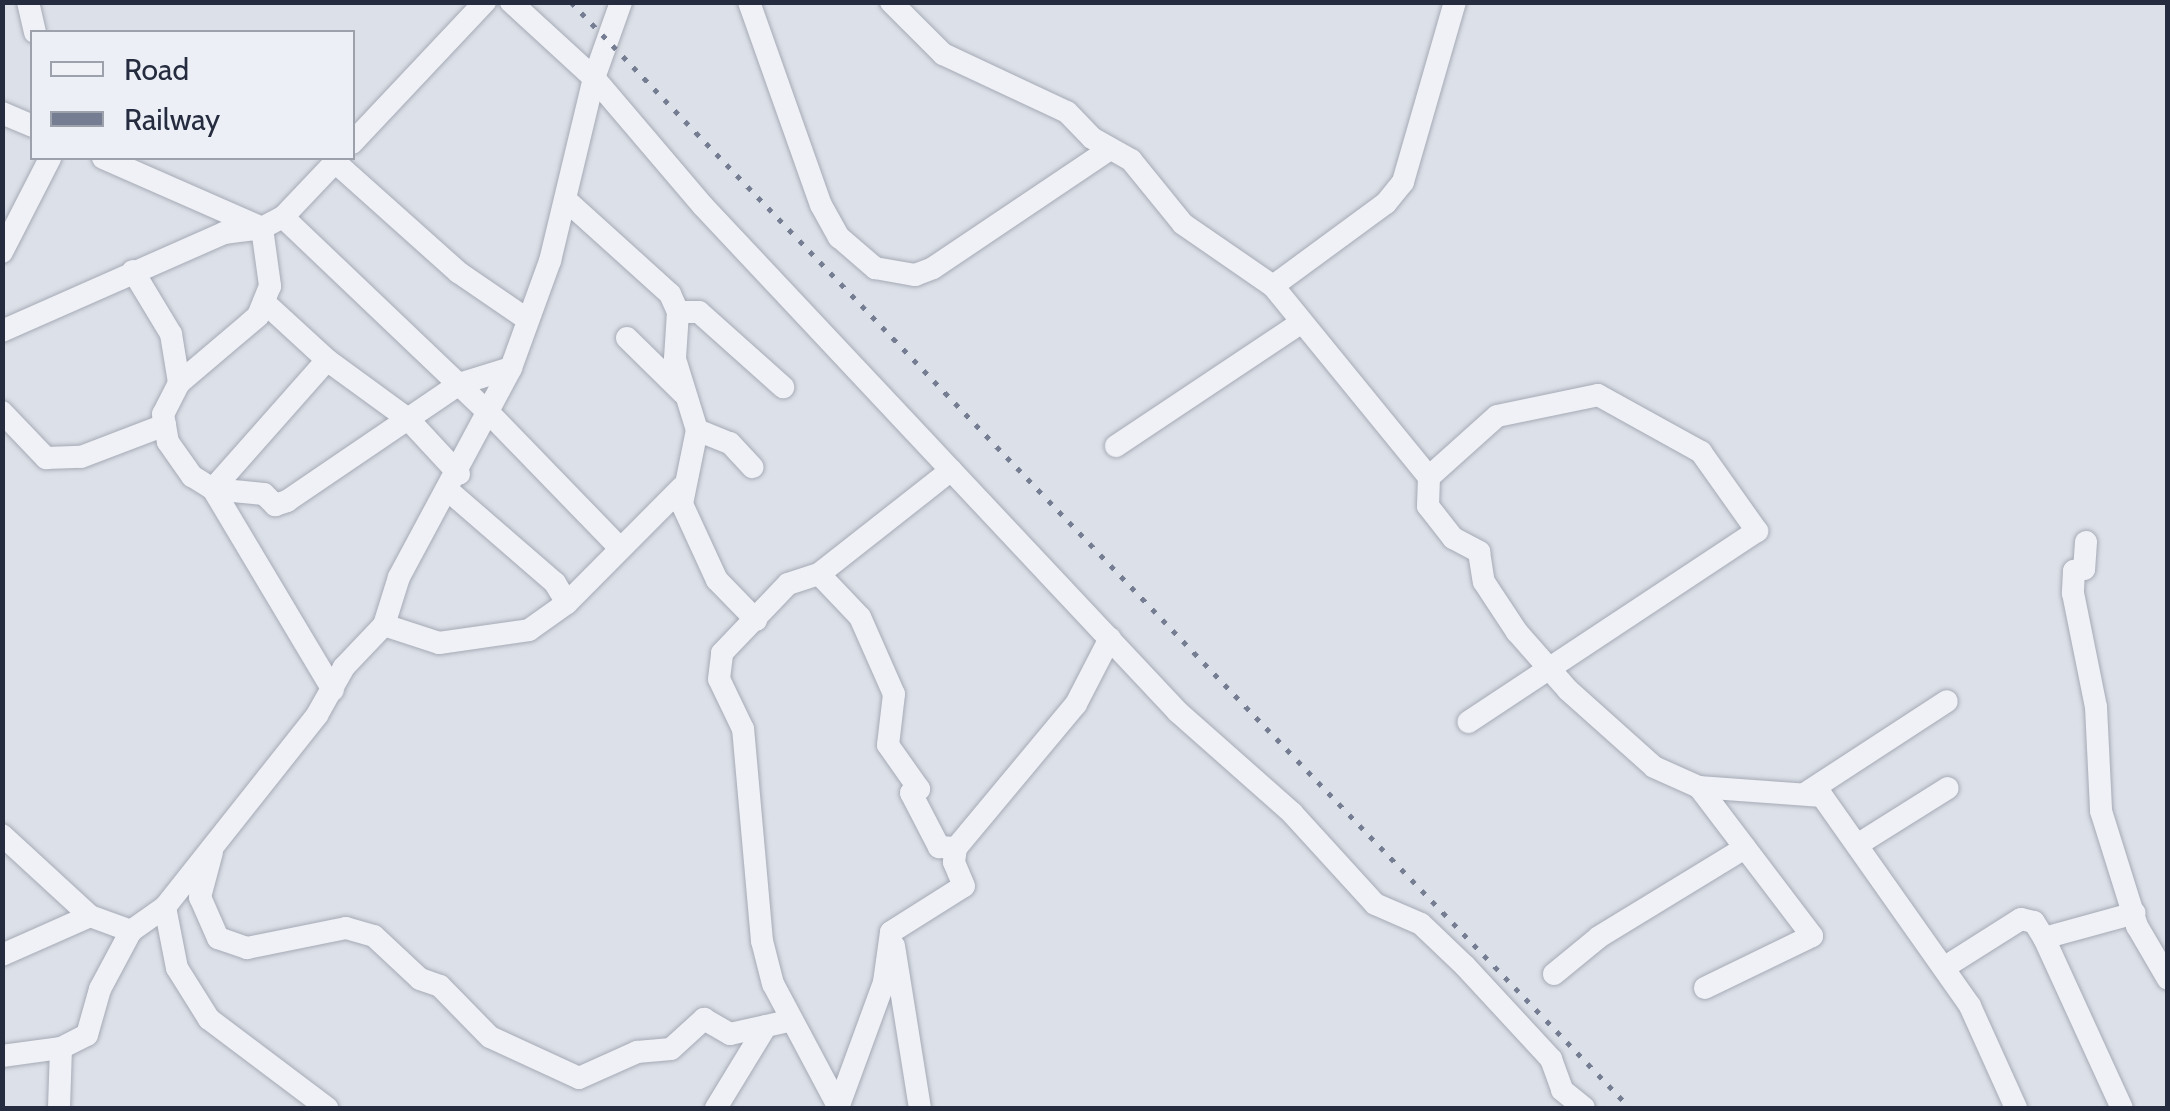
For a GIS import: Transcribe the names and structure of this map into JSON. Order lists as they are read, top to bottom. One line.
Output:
{"legend":["Road","Railway"]}
